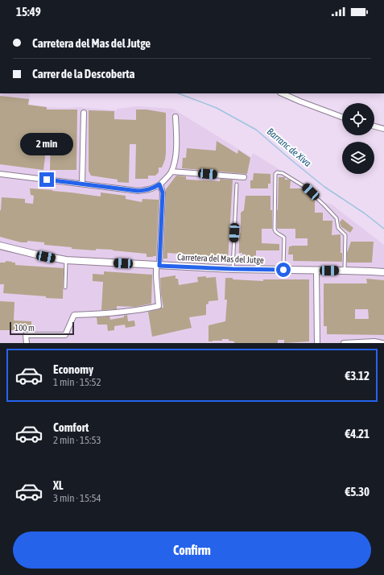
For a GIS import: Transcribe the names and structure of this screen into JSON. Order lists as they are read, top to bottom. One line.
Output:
{"streets":{"street":["Carretera del Mas del Jutge"]},"water":["Barranc de Xiva"],"scale_bar":"100 m","page":{"status":"15:49","banner":["Carretera del Mas del Jutge","Carrer de la Descoberta"],"bubble":"2 min","scale":"100 m","list":[{"name":"Economy","note":"1 min · 15:52","value":"€3.12"},{"name":"Comfort","note":"2 min · 15:53","value":"€4.21"},{"name":"XL","note":"3 min · 15:54","value":"€5.30"}],"buttons":"Confirm"}}
